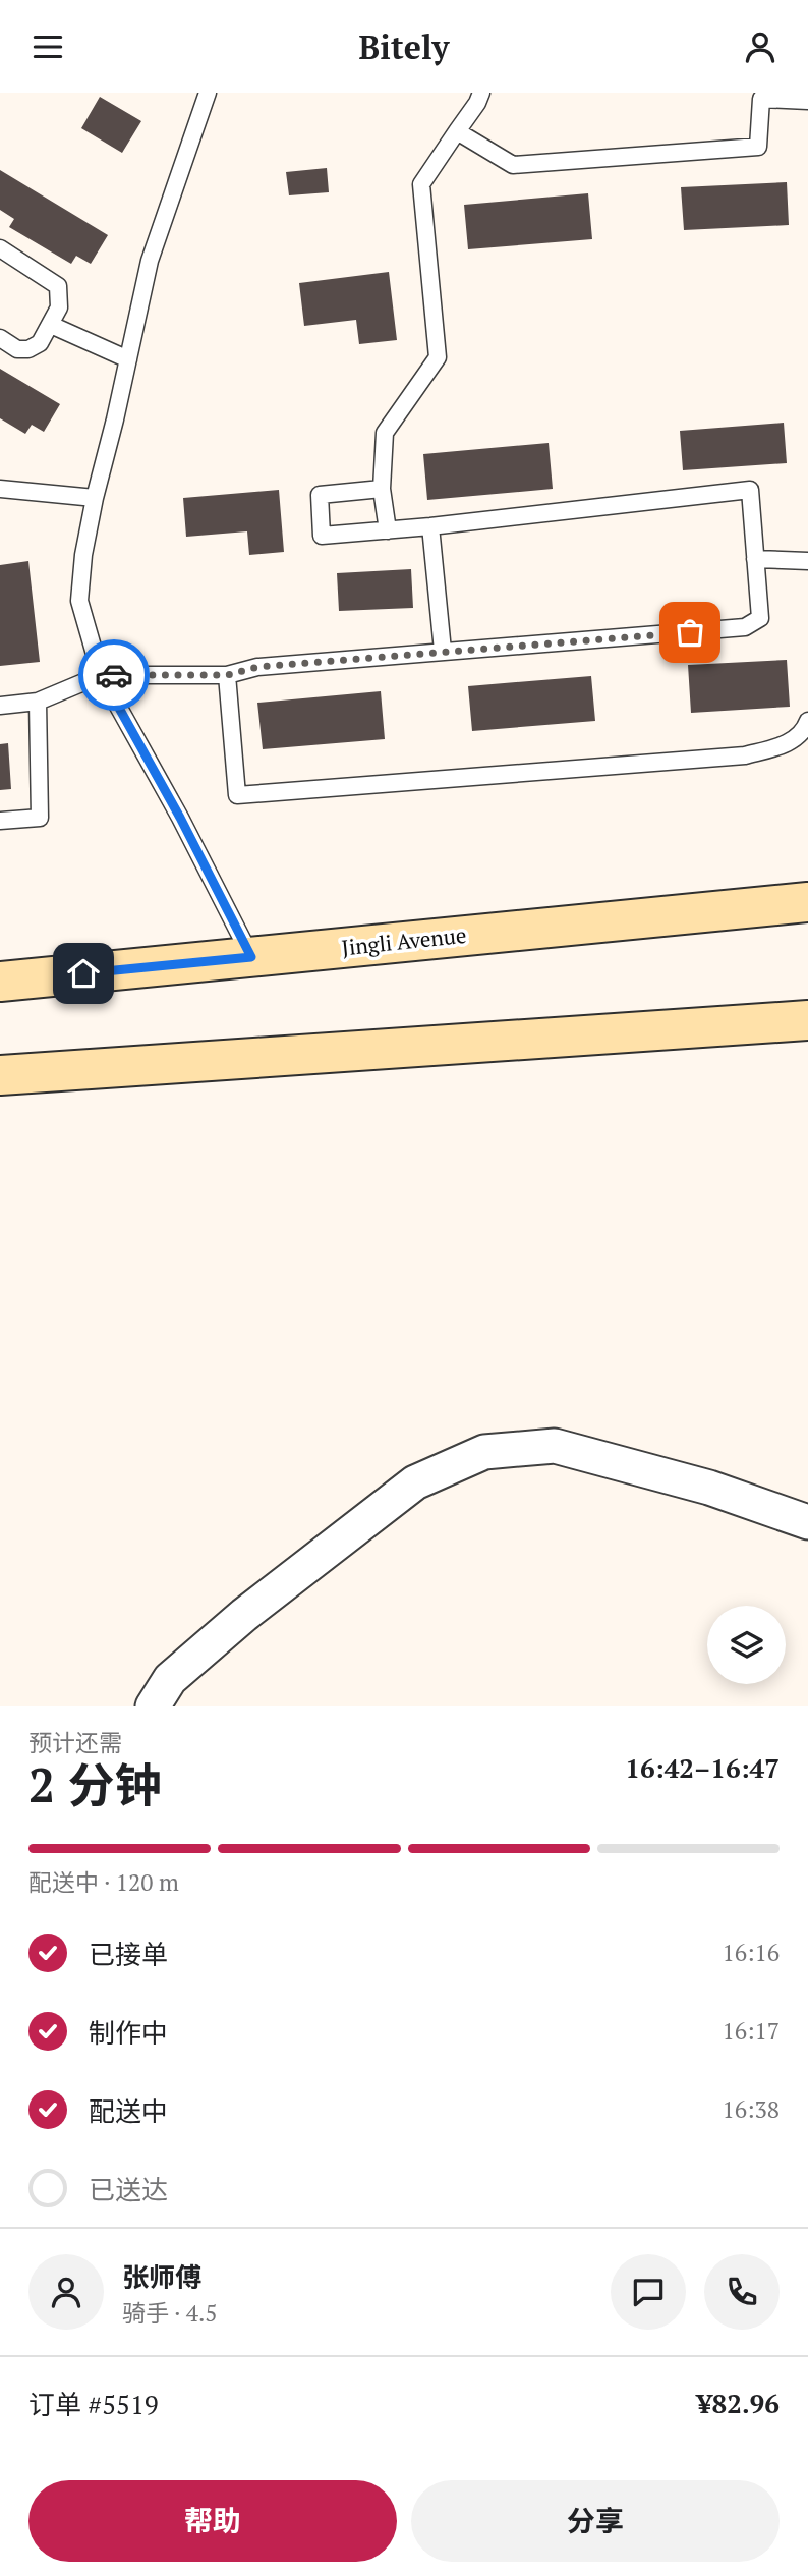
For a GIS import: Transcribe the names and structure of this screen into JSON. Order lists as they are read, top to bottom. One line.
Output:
{"streets":{"main road":["Jingli Avenue"]},"page":{"header":"Bitely","heading":["2 分钟","预计还需","16:42–16:47"],"panel":["张师傅","骑手 · 4.5","订单 #5519","¥82.96"],"bar":"配送中 · 120 m","list":[["已接单","16:16"],["制作中","16:17"],["配送中","16:38"],"已送达"],"buttons":["帮助","分享"]}}
